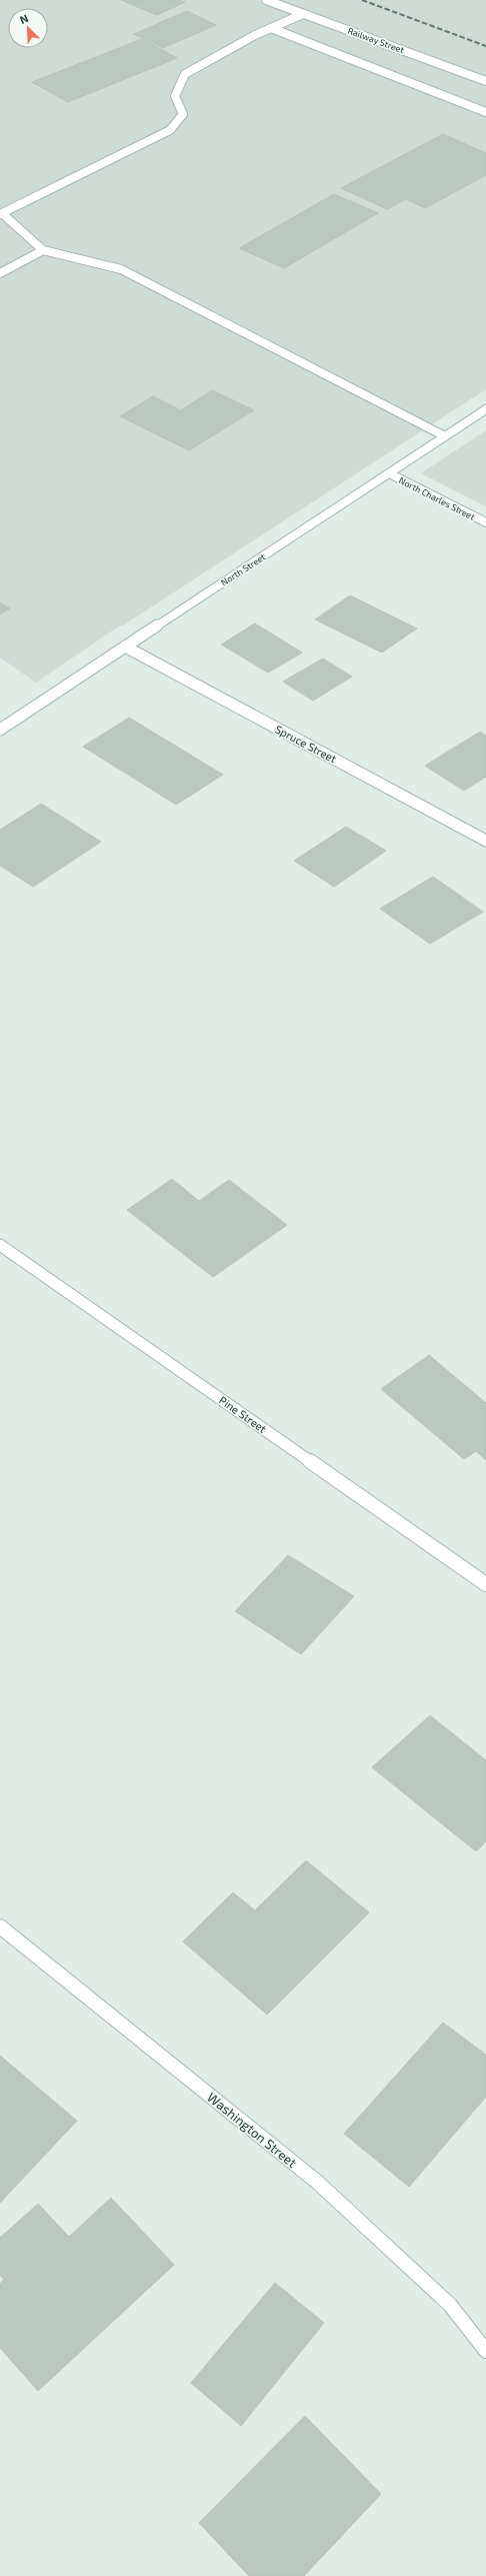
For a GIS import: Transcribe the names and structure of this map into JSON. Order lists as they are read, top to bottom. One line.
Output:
{"streets":{"street":["Railway Street","North Charles Street","North Street","Spruce Street","Pine Street","Washington Street"]},"crossings":[["North Charles Street","North Street"],["North Street","Spruce Street"]],"north":"top left"}
